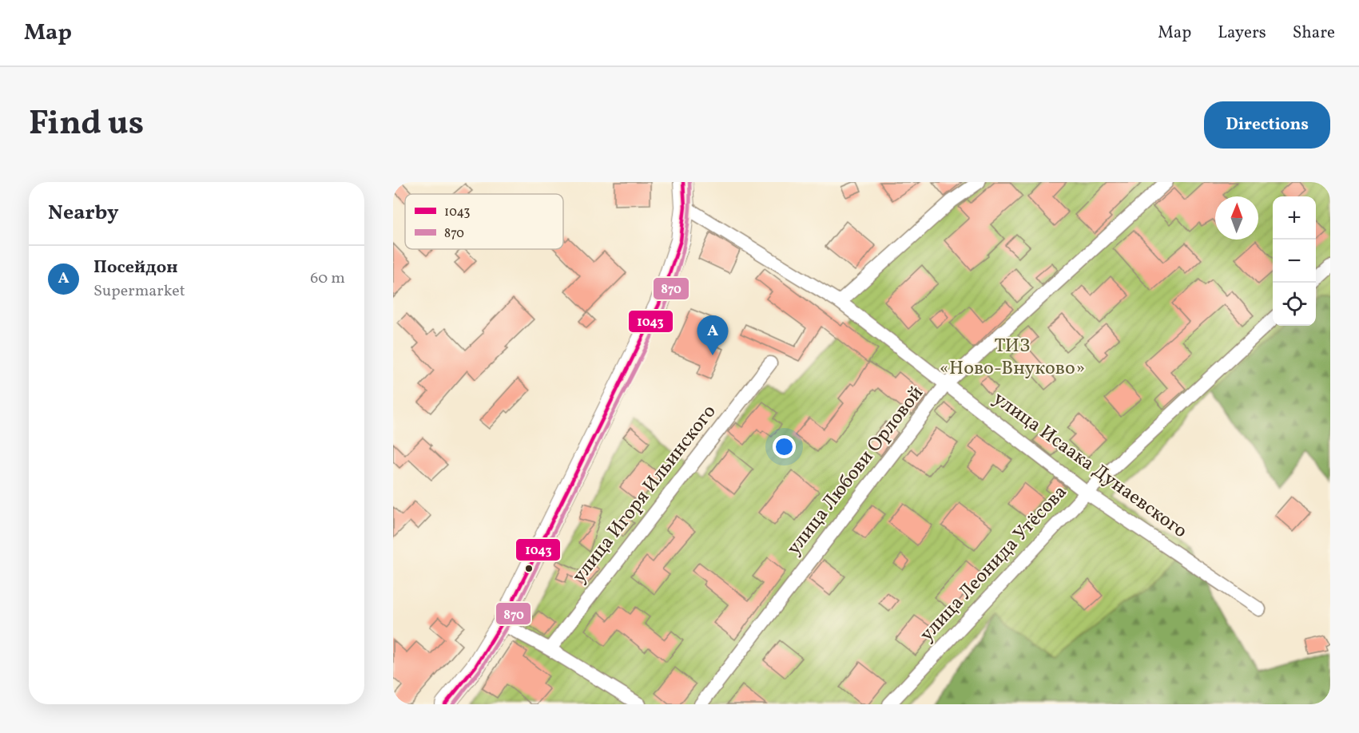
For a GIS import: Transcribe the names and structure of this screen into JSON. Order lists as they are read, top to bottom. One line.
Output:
{"streets":{"street":["улица Исаака Дунаевского","улица Любови Орловой","улица Игоря Ильинского","улица Леонида Утёсова"]},"crossings":[["улица Исаака Дунаевского","улица Любови Орловой"],["улица Исаака Дунаевского","улица Леонида Утёсова"]],"parks":["ТИЗ «Ново-Внуково»"],"lines":["transit line 1043","transit line 870"],"legend":["1043","870"],"north":"top","page":{"header":"Map","nav":["Map","Layers","Share"],"title":"Find us","buttons":"Directions","heading":"Nearby","map_buttons":["+","−"],"list":[{"mark":"A","name":"Посейдон","note":"Supermarket","value":"60 m"}],"pins":"A"}}
